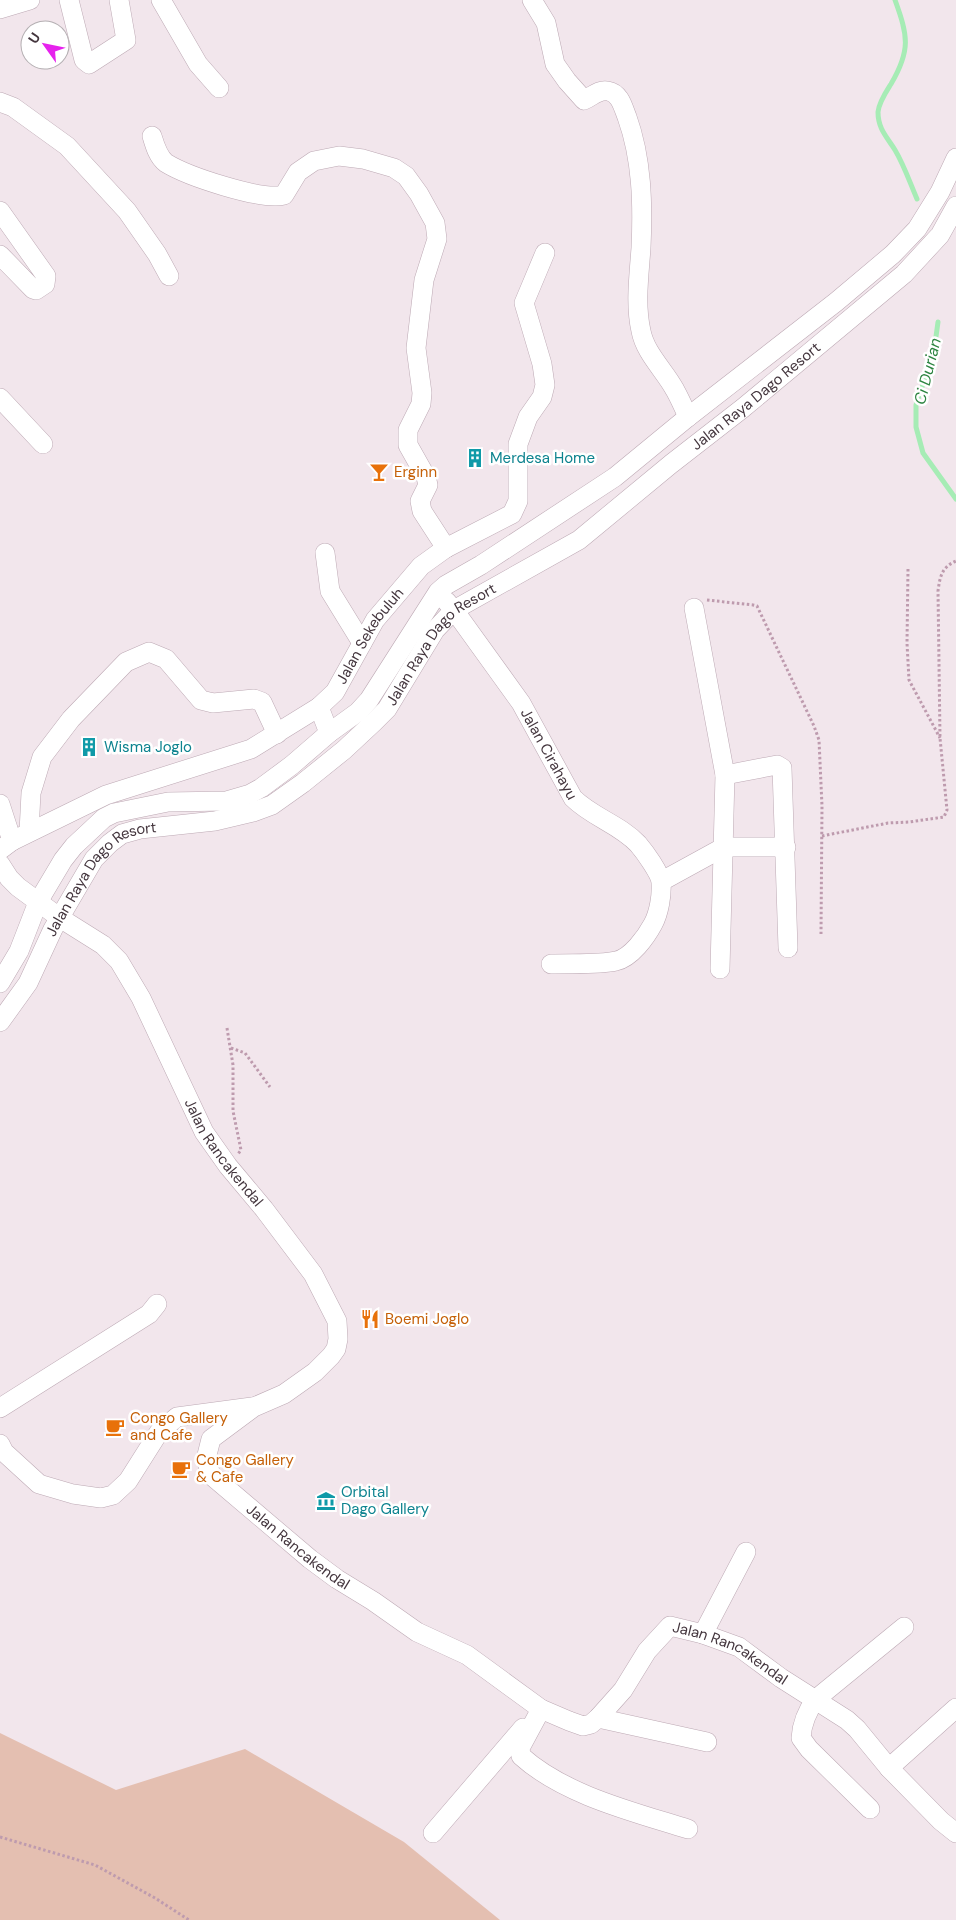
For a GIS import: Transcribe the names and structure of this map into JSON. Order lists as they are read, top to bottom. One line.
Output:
{"streets":{"street":["Jalan Raya Dago Resort","Jalan Sekebuluh","Jalan Cirahayu","Jalan Rancakendal"]},"crossings":[["Jalan Raya Dago Resort","Jalan Cirahayu"],["Jalan Raya Dago Resort","Jalan Rancakendal"]],"water":["Ci Durian"],"places":{"building":["Merdesa Home","Wisma Joglo"],"bar":["Erginn"],"restaurant":["Boemi Joglo"],"cafe":["Congo Gallery and Cafe","Congo Gallery & Cafe"],"museum":["Orbital Dago Gallery"]},"north":"top left"}
